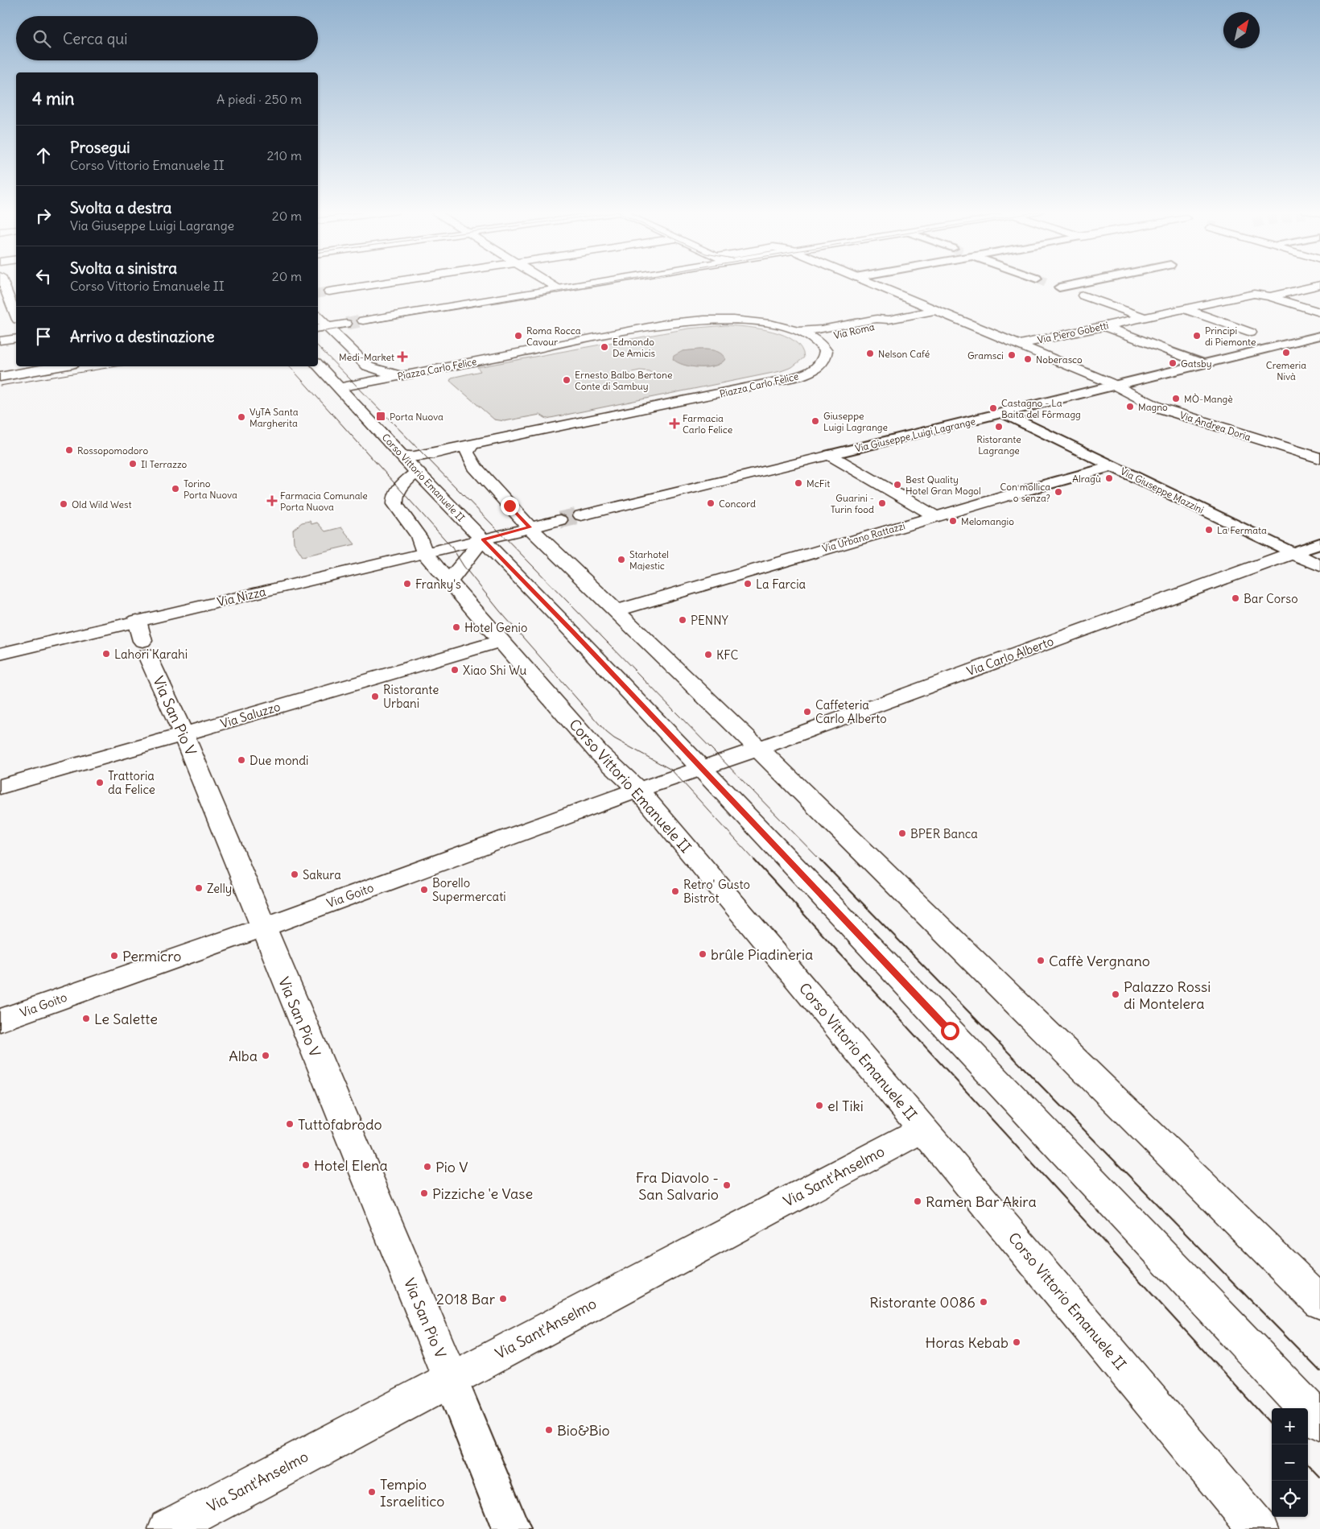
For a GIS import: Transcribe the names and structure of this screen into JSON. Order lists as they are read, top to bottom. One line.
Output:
{"streets":{"street":["Via Roma","Via Piero Gobetti","Piazza Carlo Felice","Via Andrea Doria","Via Giuseppe Luigi Lagrange","Corso Vittorio Emanuele II","Via Giuseppe Mazzini","Via Urbano Rattazzi","Via Nizza","Via Carlo Alberto","Via Saluzzo","Via San Pio V","Via Goito","Via Sant'Anselmo"]},"crossings":[["Via Roma","Piazza Carlo Felice"],["Via Roma","Via Andrea Doria"],["Piazza Carlo Felice","Corso Vittorio Emanuele II"],["Via Andrea Doria","Via Giuseppe Luigi Lagrange"],["Via Giuseppe Luigi Lagrange","Via Giuseppe Mazzini"],["Corso Vittorio Emanuele II","Via Nizza"],["Corso Vittorio Emanuele II","Via Carlo Alberto"],["Corso Vittorio Emanuele II","Via Saluzzo"],["Corso Vittorio Emanuele II","Via Goito"],["Corso Vittorio Emanuele II","Via Sant'Anselmo"],["Via Giuseppe Mazzini","Via Urbano Rattazzi"],["Via Giuseppe Mazzini","Via Carlo Alberto"],["Via Nizza","Via San Pio V"],["Via Carlo Alberto","Via Goito"],["Via Saluzzo","Via San Pio V"],["Via San Pio V","Via Goito"],["Via San Pio V","Via Sant'Anselmo"]],"places":{"other":["Roma Rocca Cavour","Principi di Piemonte","Edmondo De Amicis","Cremeria Nivà","Nelson Café","Gramsci","Noberasco","Gatsby","Ernesto Balbo Bertone Conte di Sambuy","MÒ-Mangè","Magno","Castagno - La Baita del Fôrmagg","VyTA Santa Margherita","Giuseppe Luigi Lagrange","Ristorante Lagrange","Rossopomodoro","Il Terrazzo","Alragù","McFit","Best Quality Hotel Gran Mogol","Torino Porta Nuova","Con mollica o senza?","Concord","Guarini - Turin food","Old Wild West","Melomangio","La Fermata","Starhotel Majestic","Franky's","La Farcia","Bar Corso","PENNY","Hotel Genio","Lahori Karahi","KFC","Xiao Shi Wu","Ristorante Urbani","Caffeteria Carlo Alberto","Due mondi","Trattoria da Felice","BPER Banca","Sakura","Zelly","Borello Supermercati","Retro' Gusto Bistrot","brûle Piadineria","Permicro","Caffè Vergnano","Palazzo Rossi di Montelera","Le Salette","Alba","el Tiki","Tuttofabrodo","Hotel Elena","Pio V","Fra Diavolo - San Salvario","Pizziche 'e Vase","Ramen Bar Akira","2018 Bar","Ristorante 0086","Horas Kebab","Bio&Bio","Tempio Israelitico"],"health":["Medi-Market","Farmacia Carlo Felice","Farmacia Comunale Porta Nuova"],"transit":["Porta Nuova"]},"north":"top right","page":{"search":"Cerca qui","heading":["4 min","A piedi · 250 m"],"list":[["Prosegui","Corso Vittorio Emanuele II","210 m"],["Svolta a destra","Via Giuseppe Luigi Lagrange","20 m"],["Svolta a sinistra","Corso Vittorio Emanuele II","20 m"],"Arrivo a destinazione"],"map_buttons":["+","−"]}}
